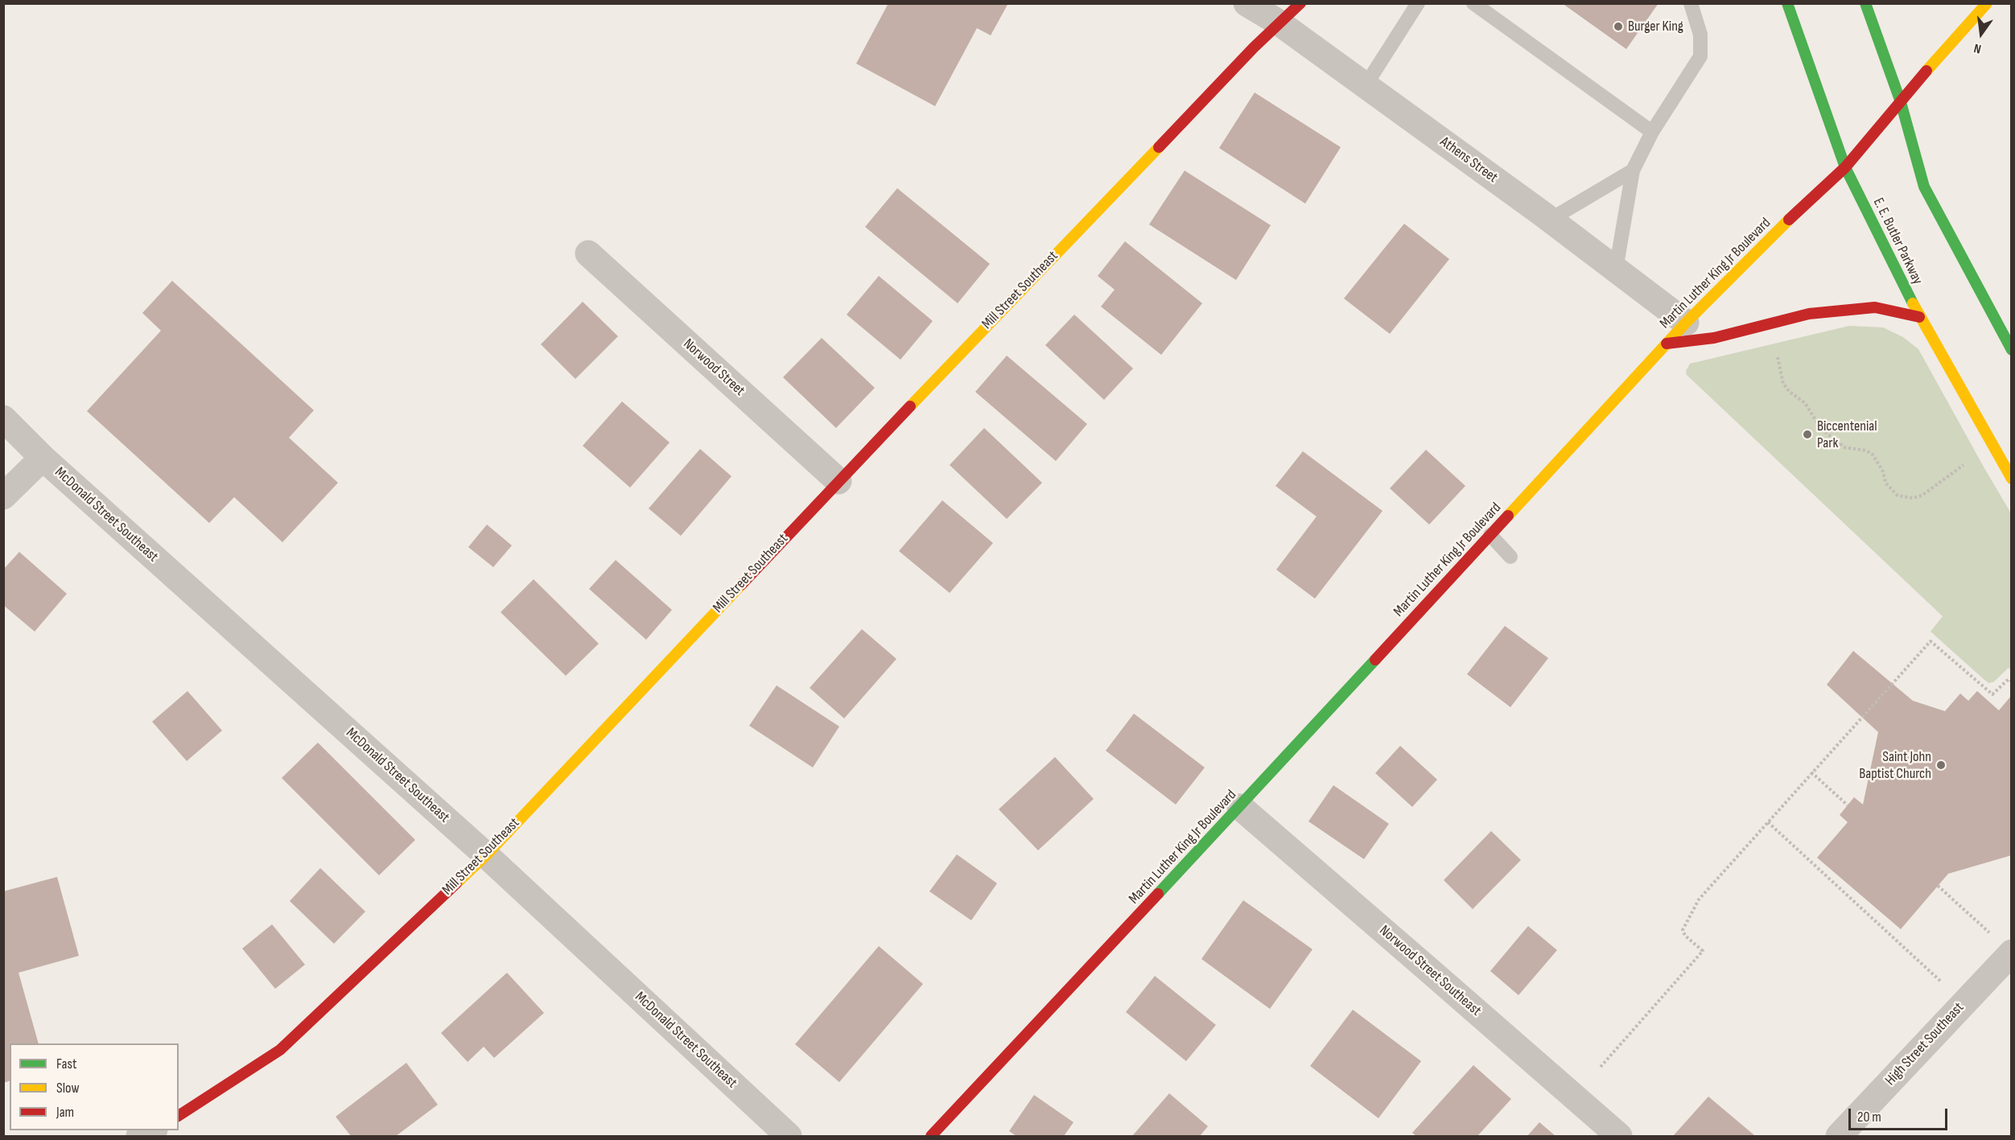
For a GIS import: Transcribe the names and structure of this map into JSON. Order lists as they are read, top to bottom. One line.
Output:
{"streets":{"main road":["E. E. Butler Parkway","Martin Luther King Jr Boulevard","Mill Street Southeast"],"street":["Athens Street","Norwood Street","McDonald Street Southeast","Norwood Street Southeast","High Street Southeast"]},"crossings":[["Athens Street","Martin Luther King Jr Boulevard"],["Athens Street","Mill Street Southeast"],["E. E. Butler Parkway","Martin Luther King Jr Boulevard"],["Martin Luther King Jr Boulevard","Norwood Street Southeast"],["Mill Street Southeast","Norwood Street"],["Mill Street Southeast","McDonald Street Southeast"]],"places":["Burger King","Biccentenial Park","Saint John Baptist Church"],"legend":["Fast","Slow","Jam"],"scale_bar":"20 m","north":"bottom"}
